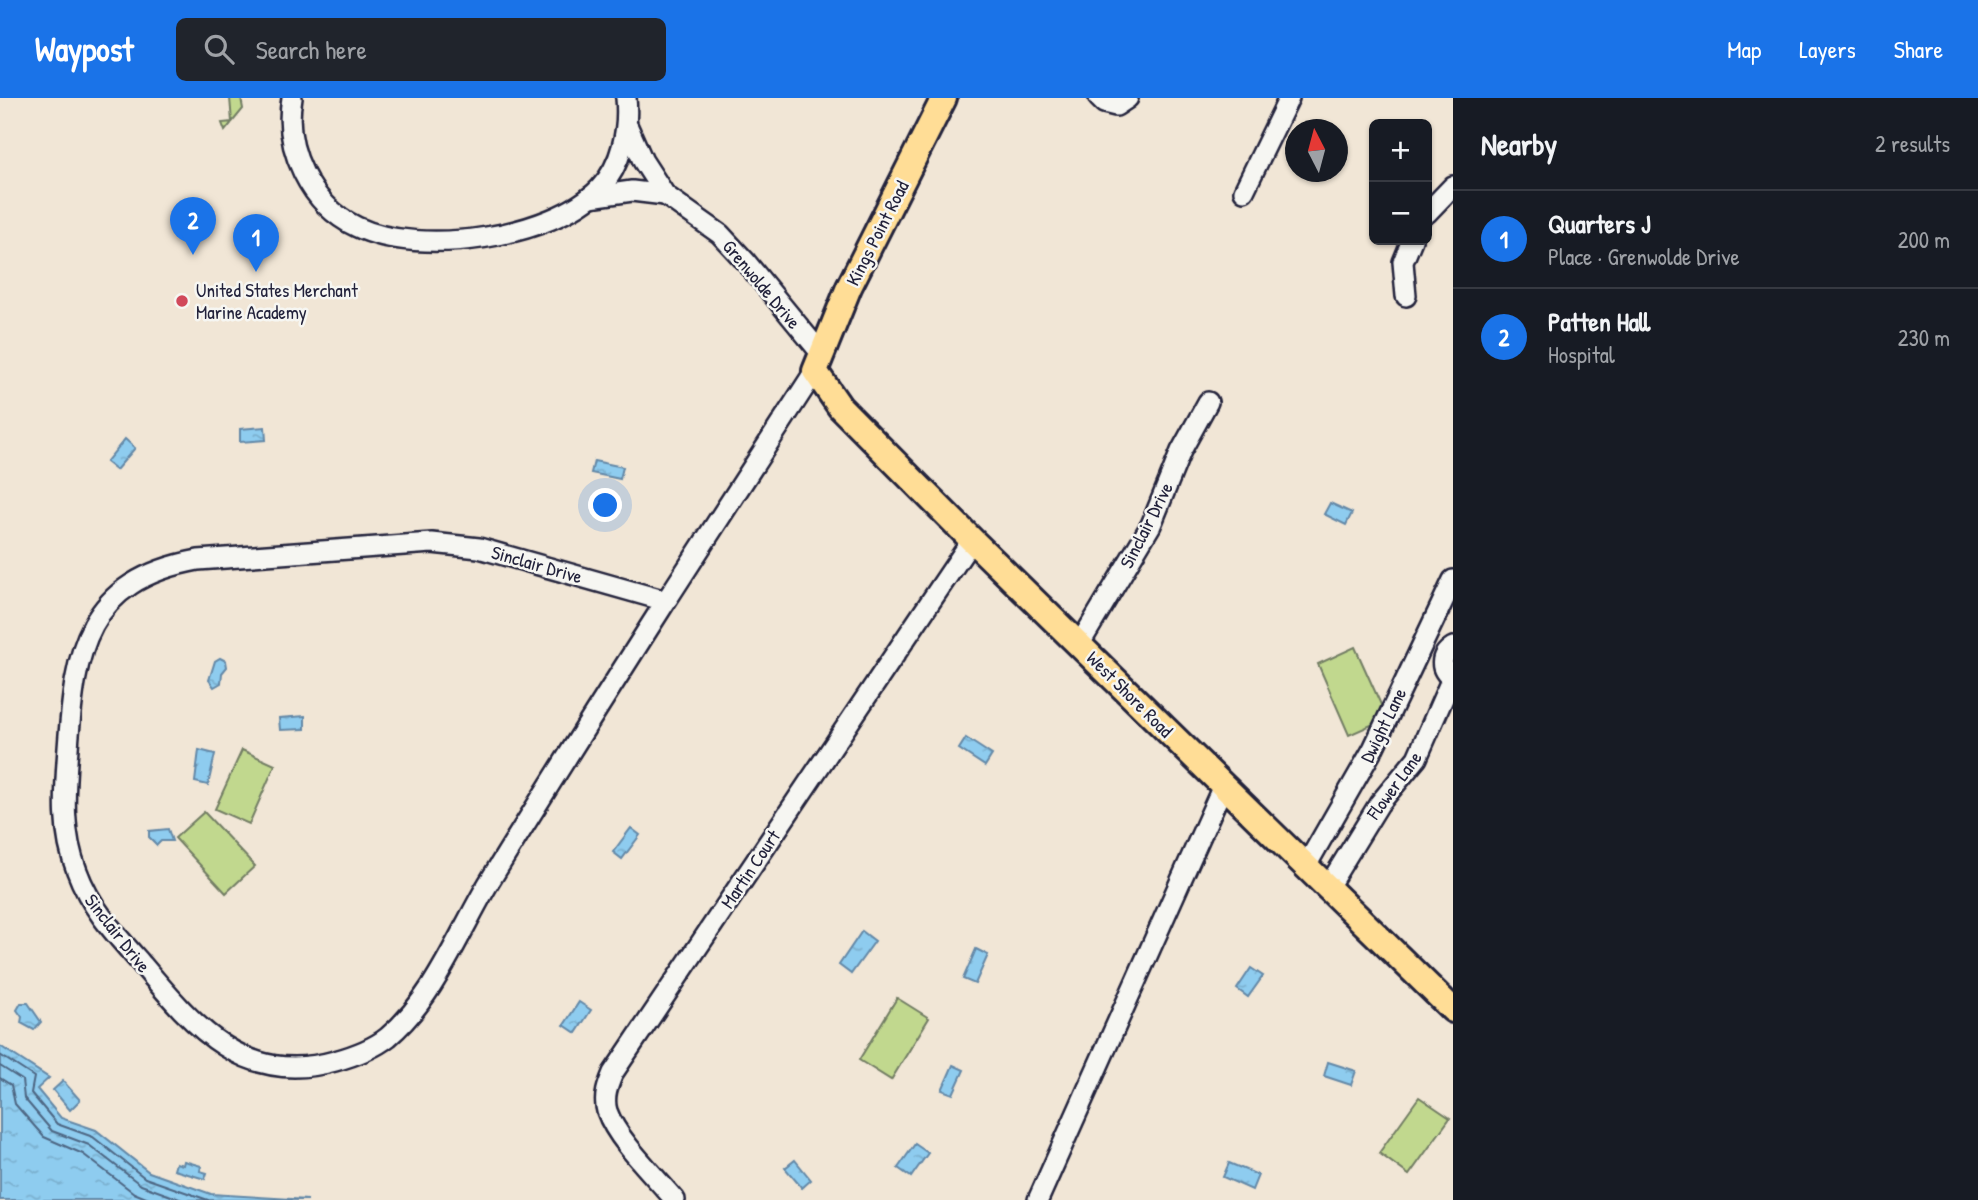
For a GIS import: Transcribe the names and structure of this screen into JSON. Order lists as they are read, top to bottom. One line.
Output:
{"streets":{"main road":["Kings Point Road","West Shore Road"],"street":["Grenwolde Drive","Sinclair Drive","Dwight Lane","Flower Lane","Martin Court"]},"crossings":[["Kings Point Road","Grenwolde Drive"],["Kings Point Road","Sinclair Drive"],["Kings Point Road","West Shore Road"],["Grenwolde Drive","Sinclair Drive"],["Grenwolde Drive","West Shore Road"],["Sinclair Drive","West Shore Road"],["West Shore Road","Dwight Lane"],["West Shore Road","Flower Lane"],["West Shore Road","Martin Court"]],"places":["United States Merchant Marine Academy"],"north":"top","page":{"header":"Waypost","search":"Search here","nav":["Map","Layers","Share"],"heading":["Nearby","2 results"],"map_buttons":["+","−"],"list":[{"mark":"1","name":"Quarters J","note":"Place · Grenwolde Drive","value":"200 m"},{"mark":"2","name":"Patten Hall","note":"Hospital","value":"230 m"}],"pins":["2","1"]}}
